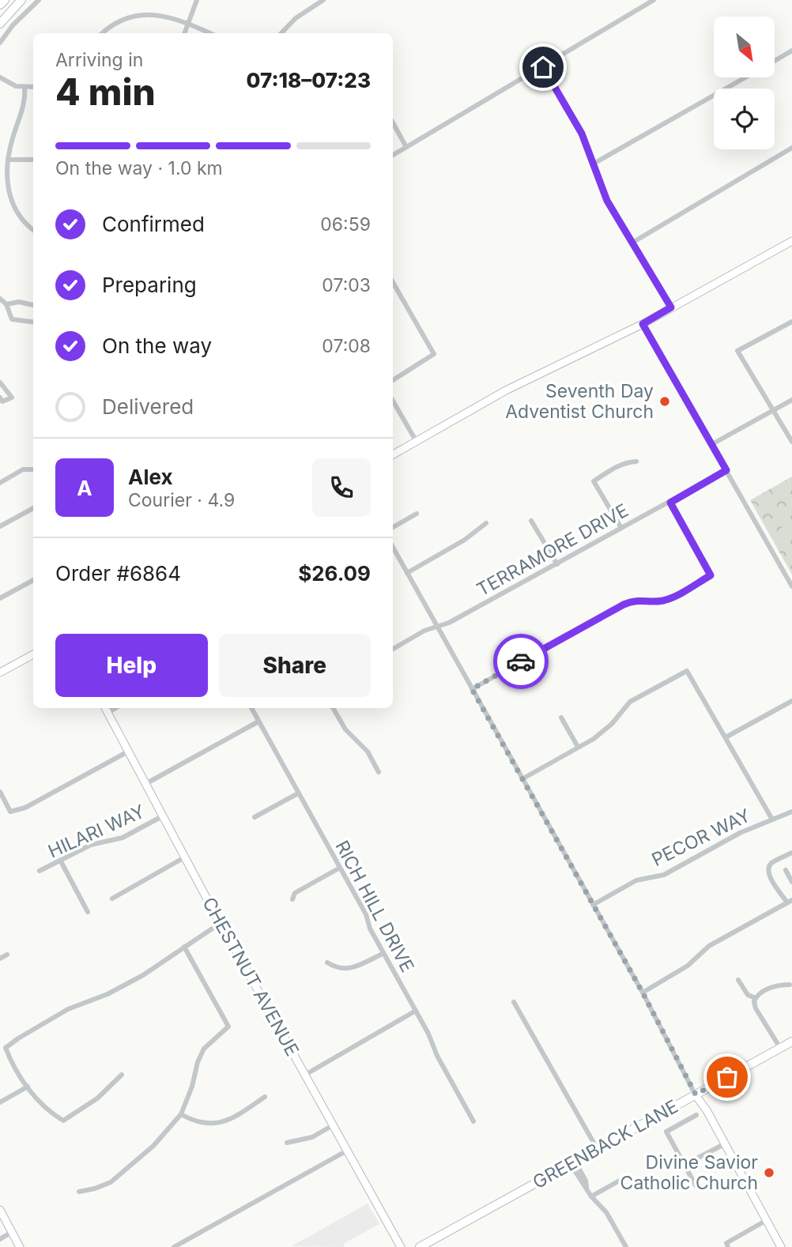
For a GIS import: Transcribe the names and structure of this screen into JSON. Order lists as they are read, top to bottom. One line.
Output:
{"streets":{"main road":["GREENBACK LANE"],"street":["TERRAMORE DRIVE","HILARI WAY","PECOR WAY","RICH HILL DRIVE","CHESTNUT AVENUE"]},"crossings":[["HILARI WAY","CHESTNUT AVENUE"]],"places":["Seventh Day Adventist Church","Divine Savior Catholic Church"],"north":"bottom right","page":{"heading":["4 min","Arriving in","07:18–07:23"],"panel":["Alex","Courier · 4.9","Order #6864","$26.09"],"bar":"On the way · 1.0 km","list":[["Confirmed","06:59"],["Preparing","07:03"],["On the way","07:08"],"Delivered"],"round":"A","buttons":["Help","Share"]}}
